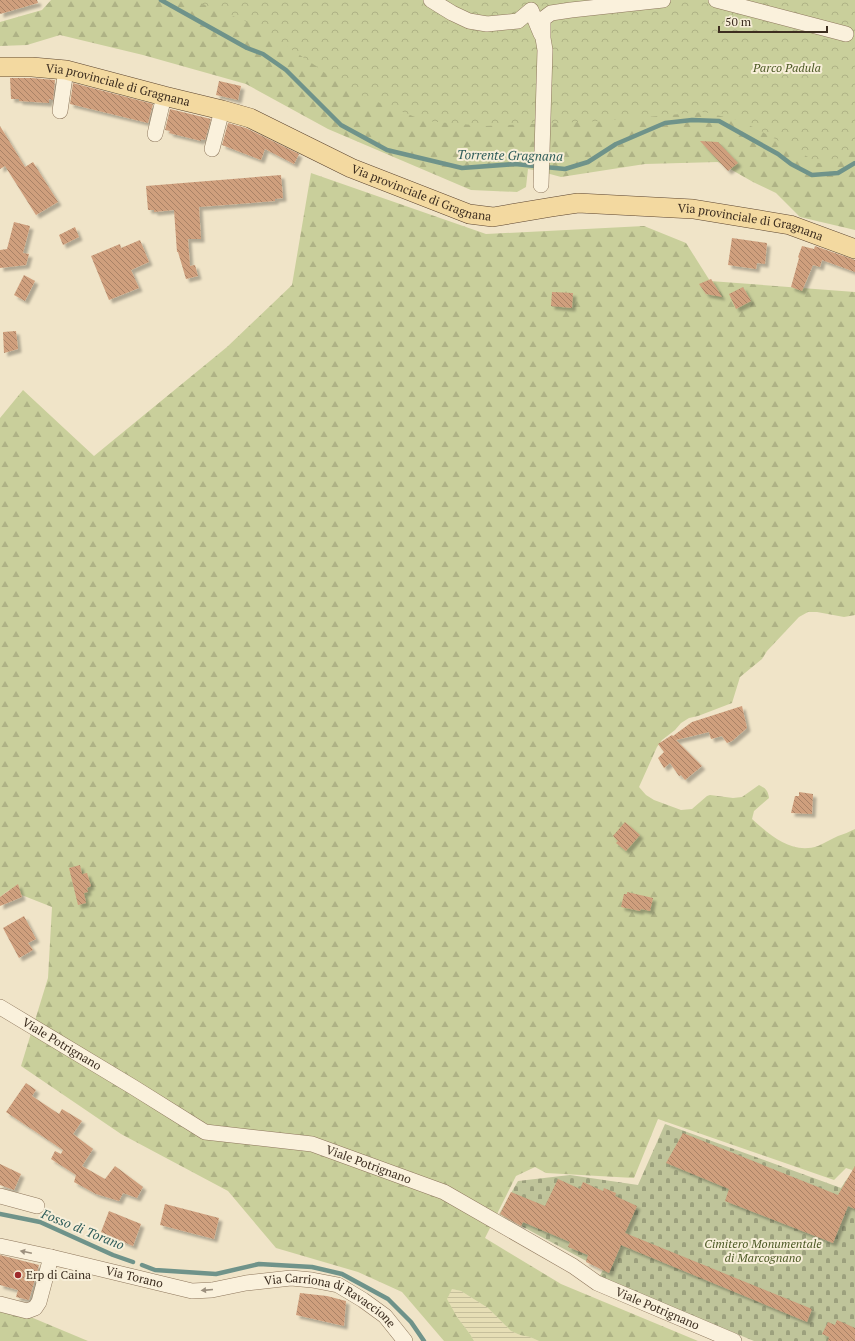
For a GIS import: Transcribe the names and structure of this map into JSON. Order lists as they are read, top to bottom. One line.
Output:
{"streets":{"main road":["Via provinciale di Gragnana"],"street":["Viale Potrignano","Via Torano","Via Carriona di Ravaccione"]},"crossings":[["Via Torano","Via Carriona di Ravaccione"]],"one_way":["Via Torano"],"water":["Torrente Gragnana","Fosso di Torano"],"parks":["Parco Padula","Cimitero Monumentale di Marcognano"],"places":["Erp di Caina"],"scale_bar":"50 m"}
